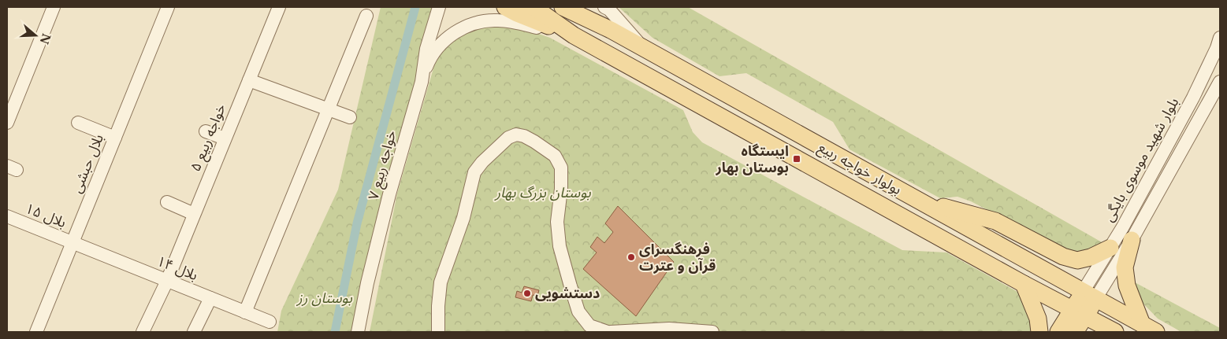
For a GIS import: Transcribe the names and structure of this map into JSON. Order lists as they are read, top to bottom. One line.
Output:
{"streets":{"main road":["بولوار خواجه ربیع"],"street":["خواجه ربیع ۵","بلوار شهید موسوی بایگی","بلال حبشی","خواجه ربیع ۷","بلال ۱۵","بلال ۱۴"]},"crossings":[["خواجه ربیع ۵","بلال ۱۴"],["بلوار شهید موسوی بایگی","بولوار خواجه ربیع"],["بلال حبشی","بلال ۱۵"],["بلال حبشی","بلال ۱۴"],["بلال ۱۵","بلال ۱۴"]],"parks":["بوستان بزرگ بهار","بوستان رز"],"places":{"transit":["ایستگاه بوستان بهار"],"other":["فرهنگسرای قرآن و عترت","دستشویی"]},"north":"right"}
